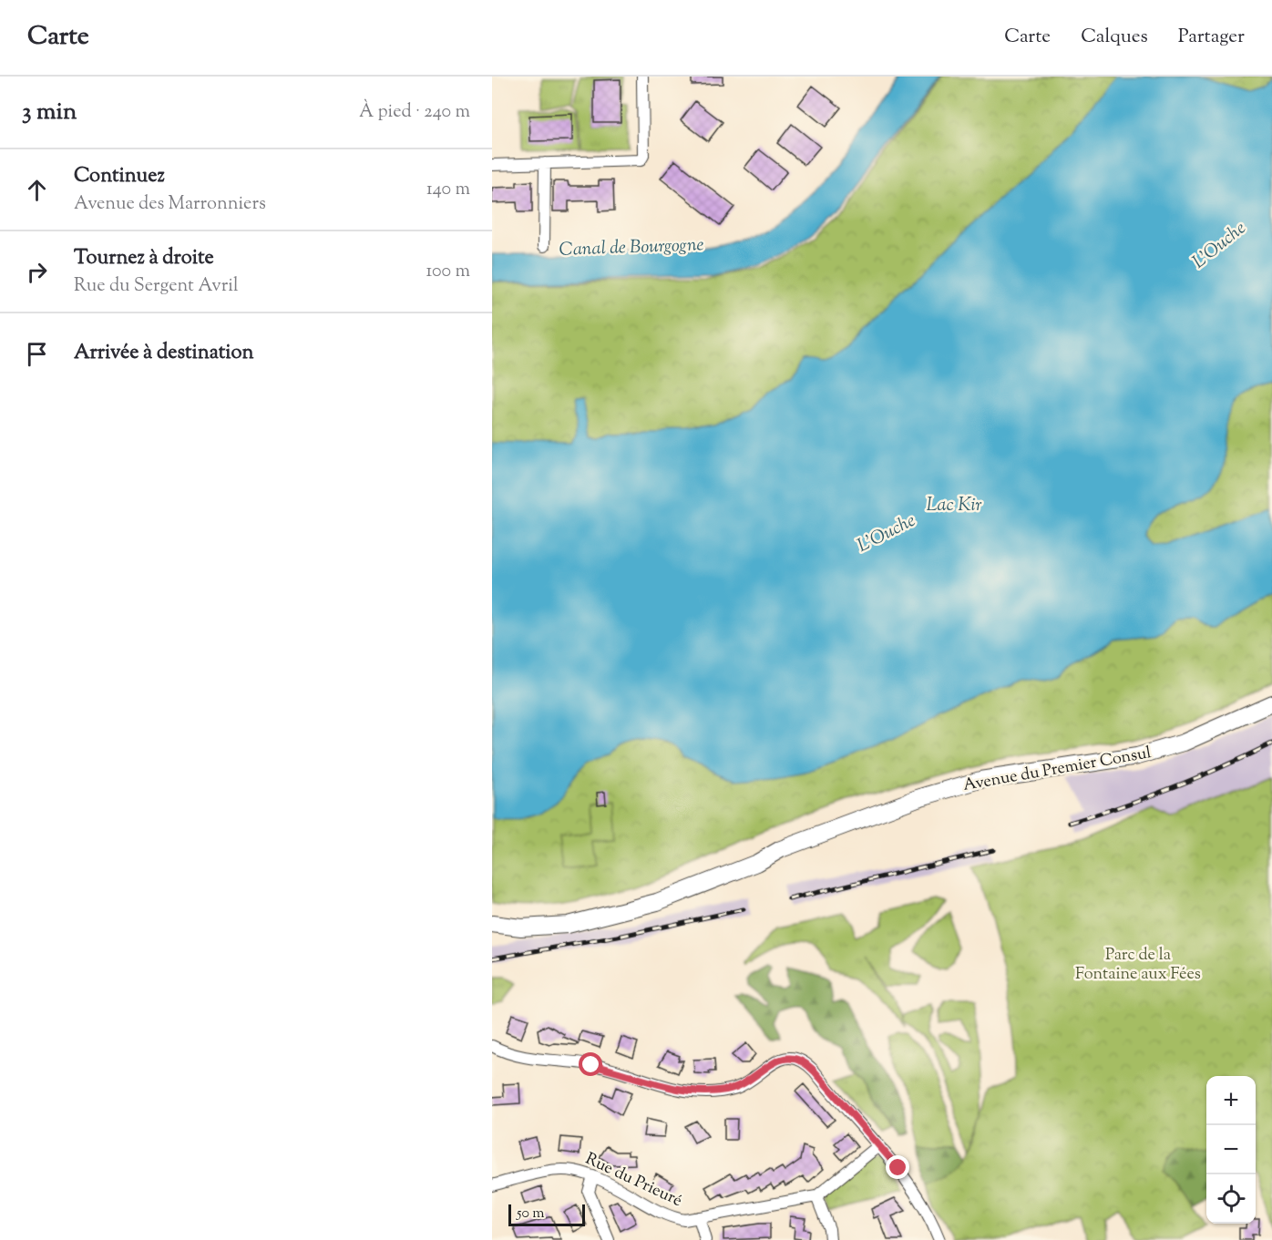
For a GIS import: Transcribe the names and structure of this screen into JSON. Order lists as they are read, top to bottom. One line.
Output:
{"streets":{"main road":["Avenue du Premier Consul"],"street":["Rue du Prieuré"]},"water":["L'Ouche","Canal de Bourgogne","Lac Kir"],"parks":["Parc de la Fontaine aux Fées"],"scale_bar":"50 m","page":{"header":"Carte","nav":["Carte","Calques","Partager"],"heading":["3 min","À pied · 240 m"],"list":[["Continuez","Avenue des Marronniers","140 m"],["Tournez à droite","Rue du Sergent Avril","100 m"],"Arrivée à destination"],"map_buttons":["+","−"],"scale":"50 m"}}
